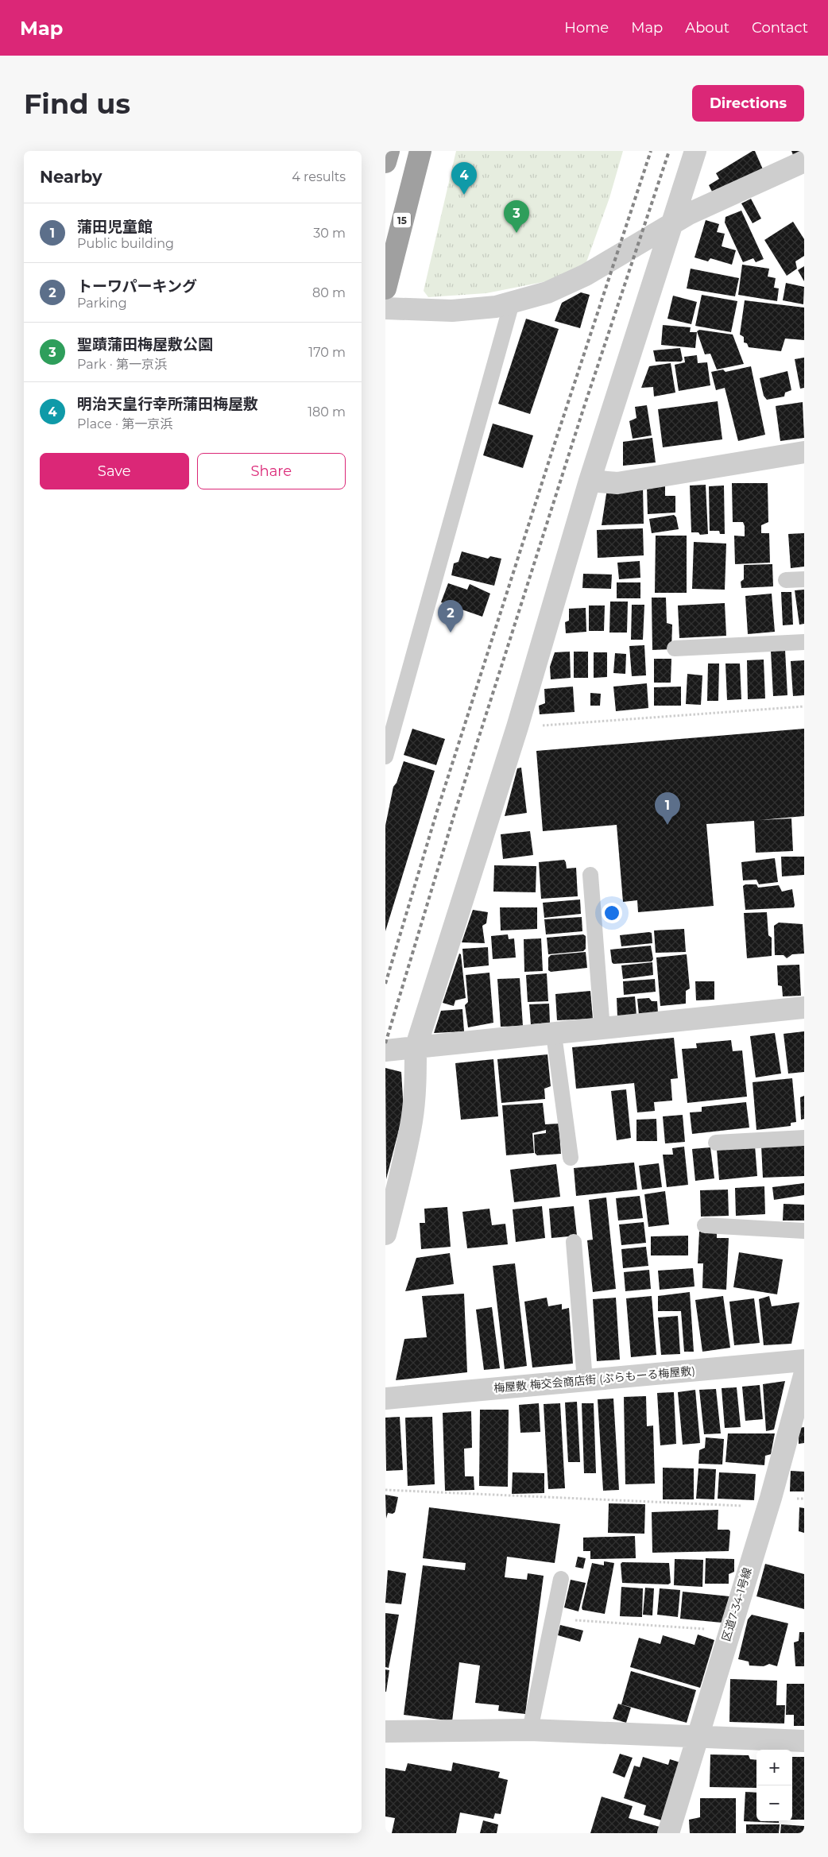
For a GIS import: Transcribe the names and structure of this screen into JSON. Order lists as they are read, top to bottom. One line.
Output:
{"streets":{"highway":["15"],"street":["梅屋敷 梅交会商店街 (ぷらもーる梅屋敷)","区道7-34-1号線"]},"page":{"header":"Map","nav":["Home","Map","About","Contact"],"buttons":["Directions",["Save","Share"]],"title":"Find us","heading":["Nearby","4 results"],"pins":["4","3","2","1"],"list":[{"mark":"1","name":"蒲田児童館","note":"Public building","value":"30 m"},{"mark":"2","name":"トーワパーキング","note":"Parking","value":"80 m"},{"mark":"3","name":"聖蹟蒲田梅屋敷公園","note":"Park · 第一京浜","value":"170 m"},{"mark":"4","name":"明治天皇行幸所蒲田梅屋敷","note":"Place · 第一京浜","value":"180 m"}],"map_buttons":["+","−"]}}
